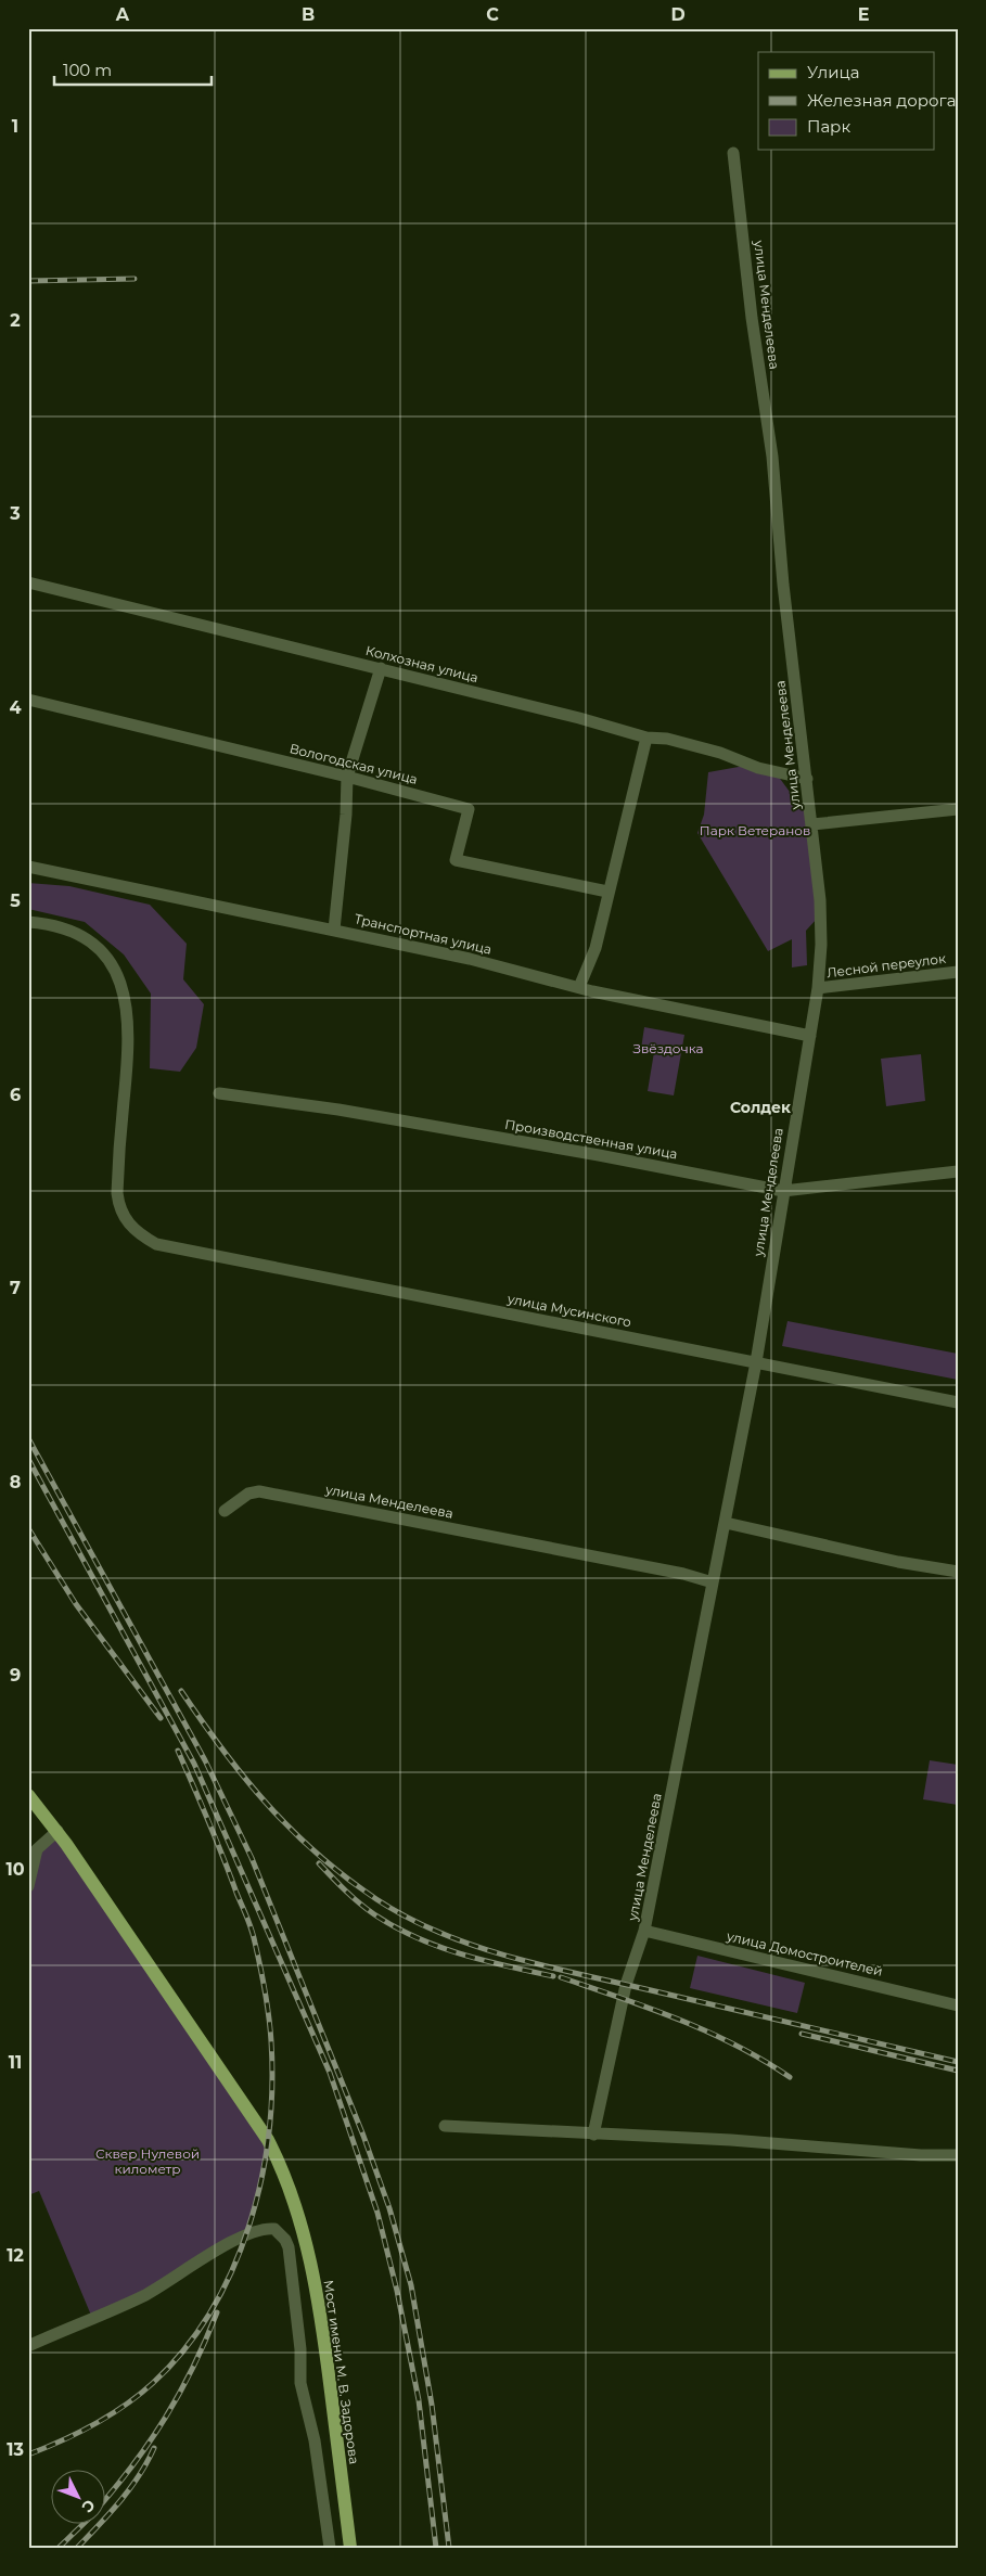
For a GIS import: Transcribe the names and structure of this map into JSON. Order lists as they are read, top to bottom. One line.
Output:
{"streets":{"main road":["Мост имени М. В. Задорова"],"street":["улица Менделеева","Колхозная улица","Вологодская улица","Транспортная улица","Лесной переулок","Производственная улица","улица Мусинского","улица Домостроителей"]},"crossings":[["улица Менделеева","Колхозная улица"],["улица Менделеева","Транспортная улица"],["улица Менделеева","Лесной переулок"],["улица Менделеева","Производственная улица"],["улица Менделеева","улица Мусинского"],["улица Менделеева","улица Домостроителей"]],"districts":["Солдек"],"parks":["Парк Ветеранов","Звёздочка","Сквер Нулевой километр"],"legend":["Улица","Железная дорога","Парк"],"scale_bar":"100 m","north":"bottom right","grid":{"columns":["A","B","C","D","E"],"rows":["1","2","3","4","5","6","7","8","9","10","11","12","13"]}}
